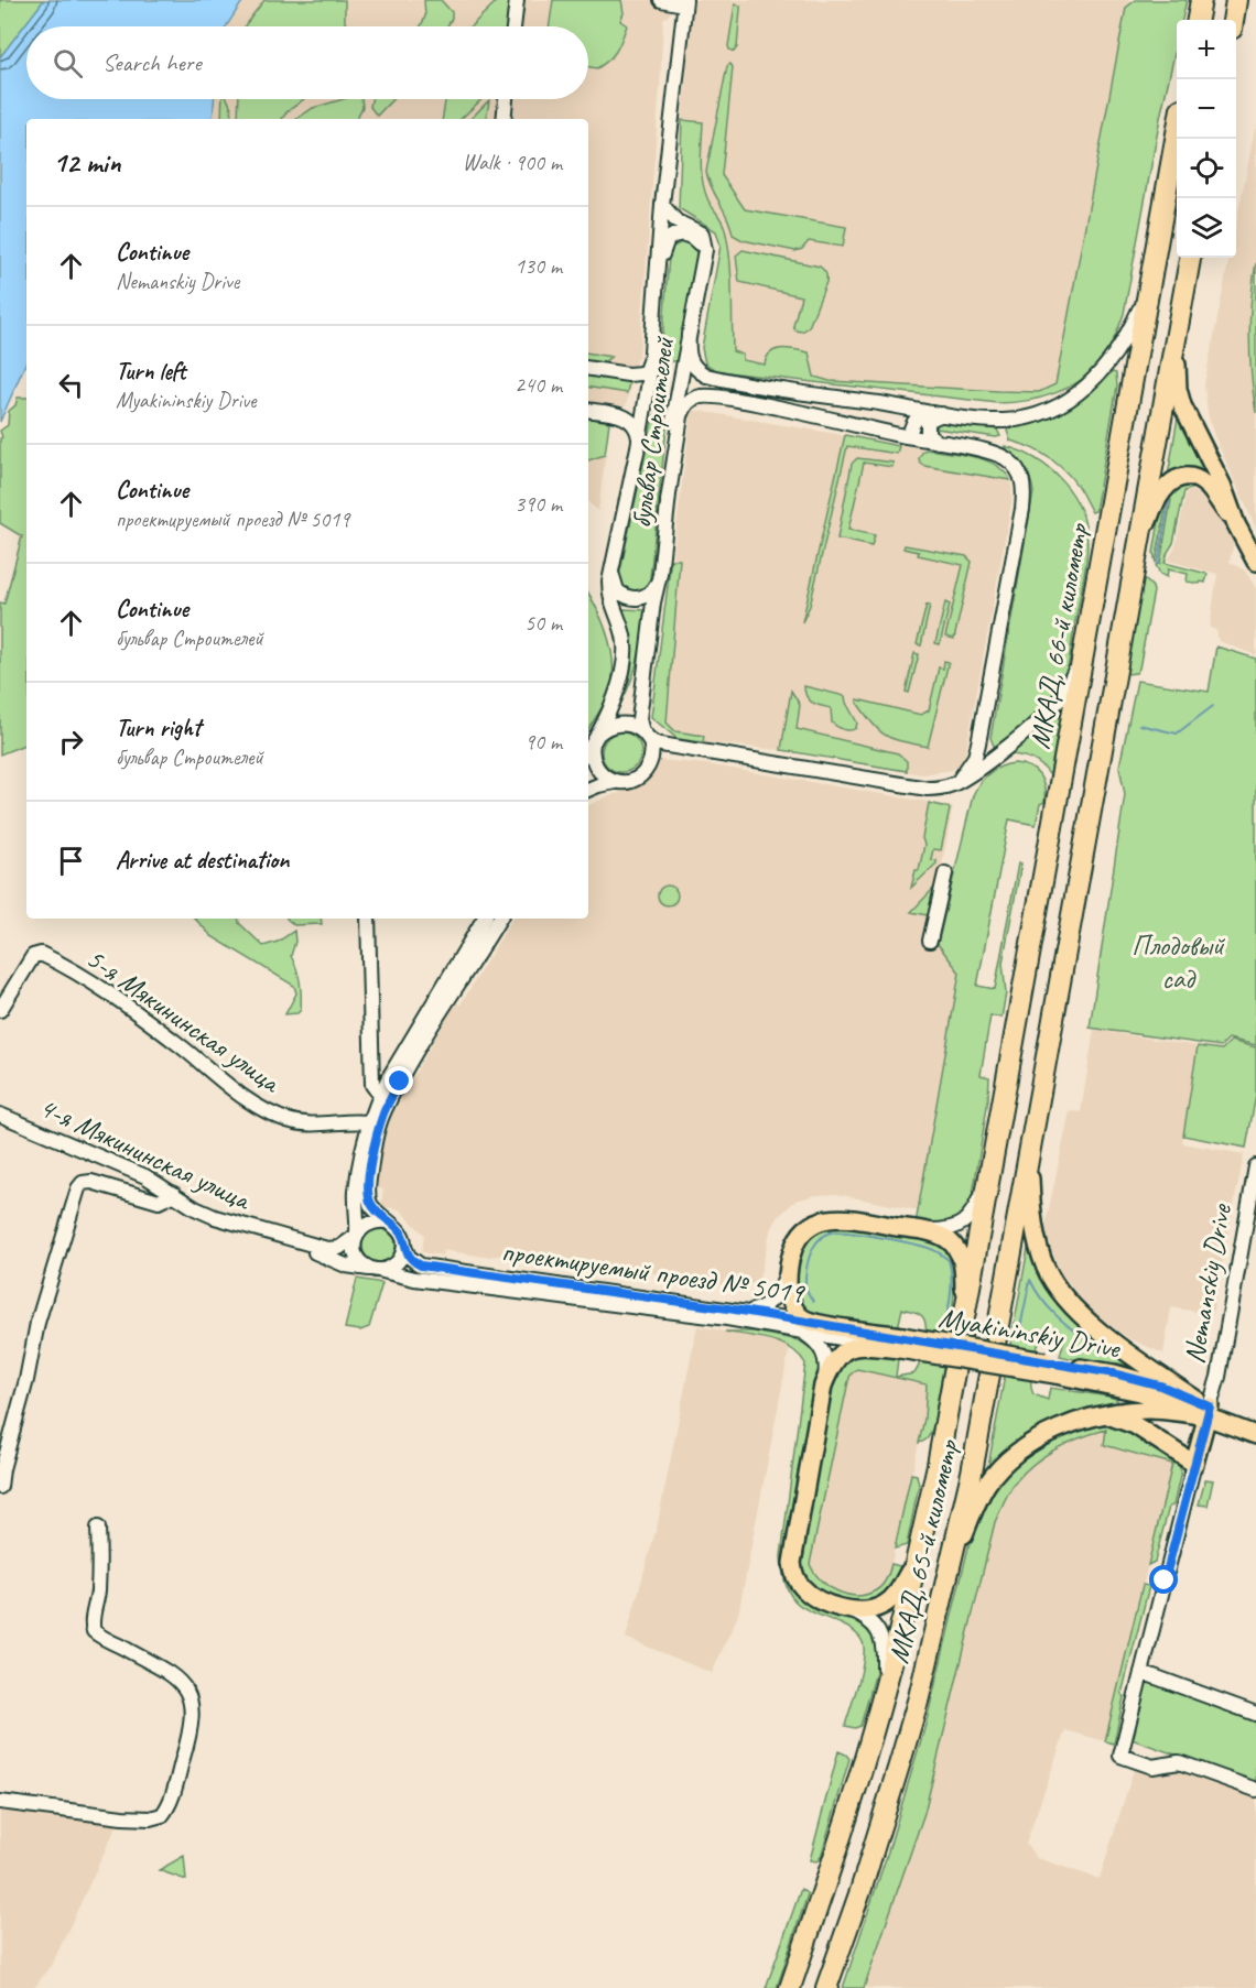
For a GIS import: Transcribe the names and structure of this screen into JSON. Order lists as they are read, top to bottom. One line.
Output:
{"streets":{"highway":["МКАД, 66-й километр","МКАД, 65-й километр"],"main road":["проектируемый проезд № 5019","Nemanskiy Drive","Myakininskiy Drive"],"street":["бульвар Строителей","5-я Мякининская улица","4-я Мякининская улица"]},"crossings":[["МКАД, 66-й километр","МКАД, 65-й километр"],["4-я Мякининская улица","проектируемый проезд № 5019"],["проектируемый проезд № 5019","Myakininskiy Drive"],["Nemanskiy Drive","Myakininskiy Drive"]],"parks":["Плодовый сад"],"page":{"map_buttons":["+","−"],"search":"Search here","heading":["12 min","Walk · 900 m"],"list":[["Continue","Nemanskiy Drive","130 m"],["Turn left","Myakininskiy Drive","240 m"],["Continue","проектируемый проезд № 5019","390 m"],["Continue","бульвар Строителей","50 m"],["Turn right","бульвар Строителей","90 m"],"Arrive at destination"]}}
